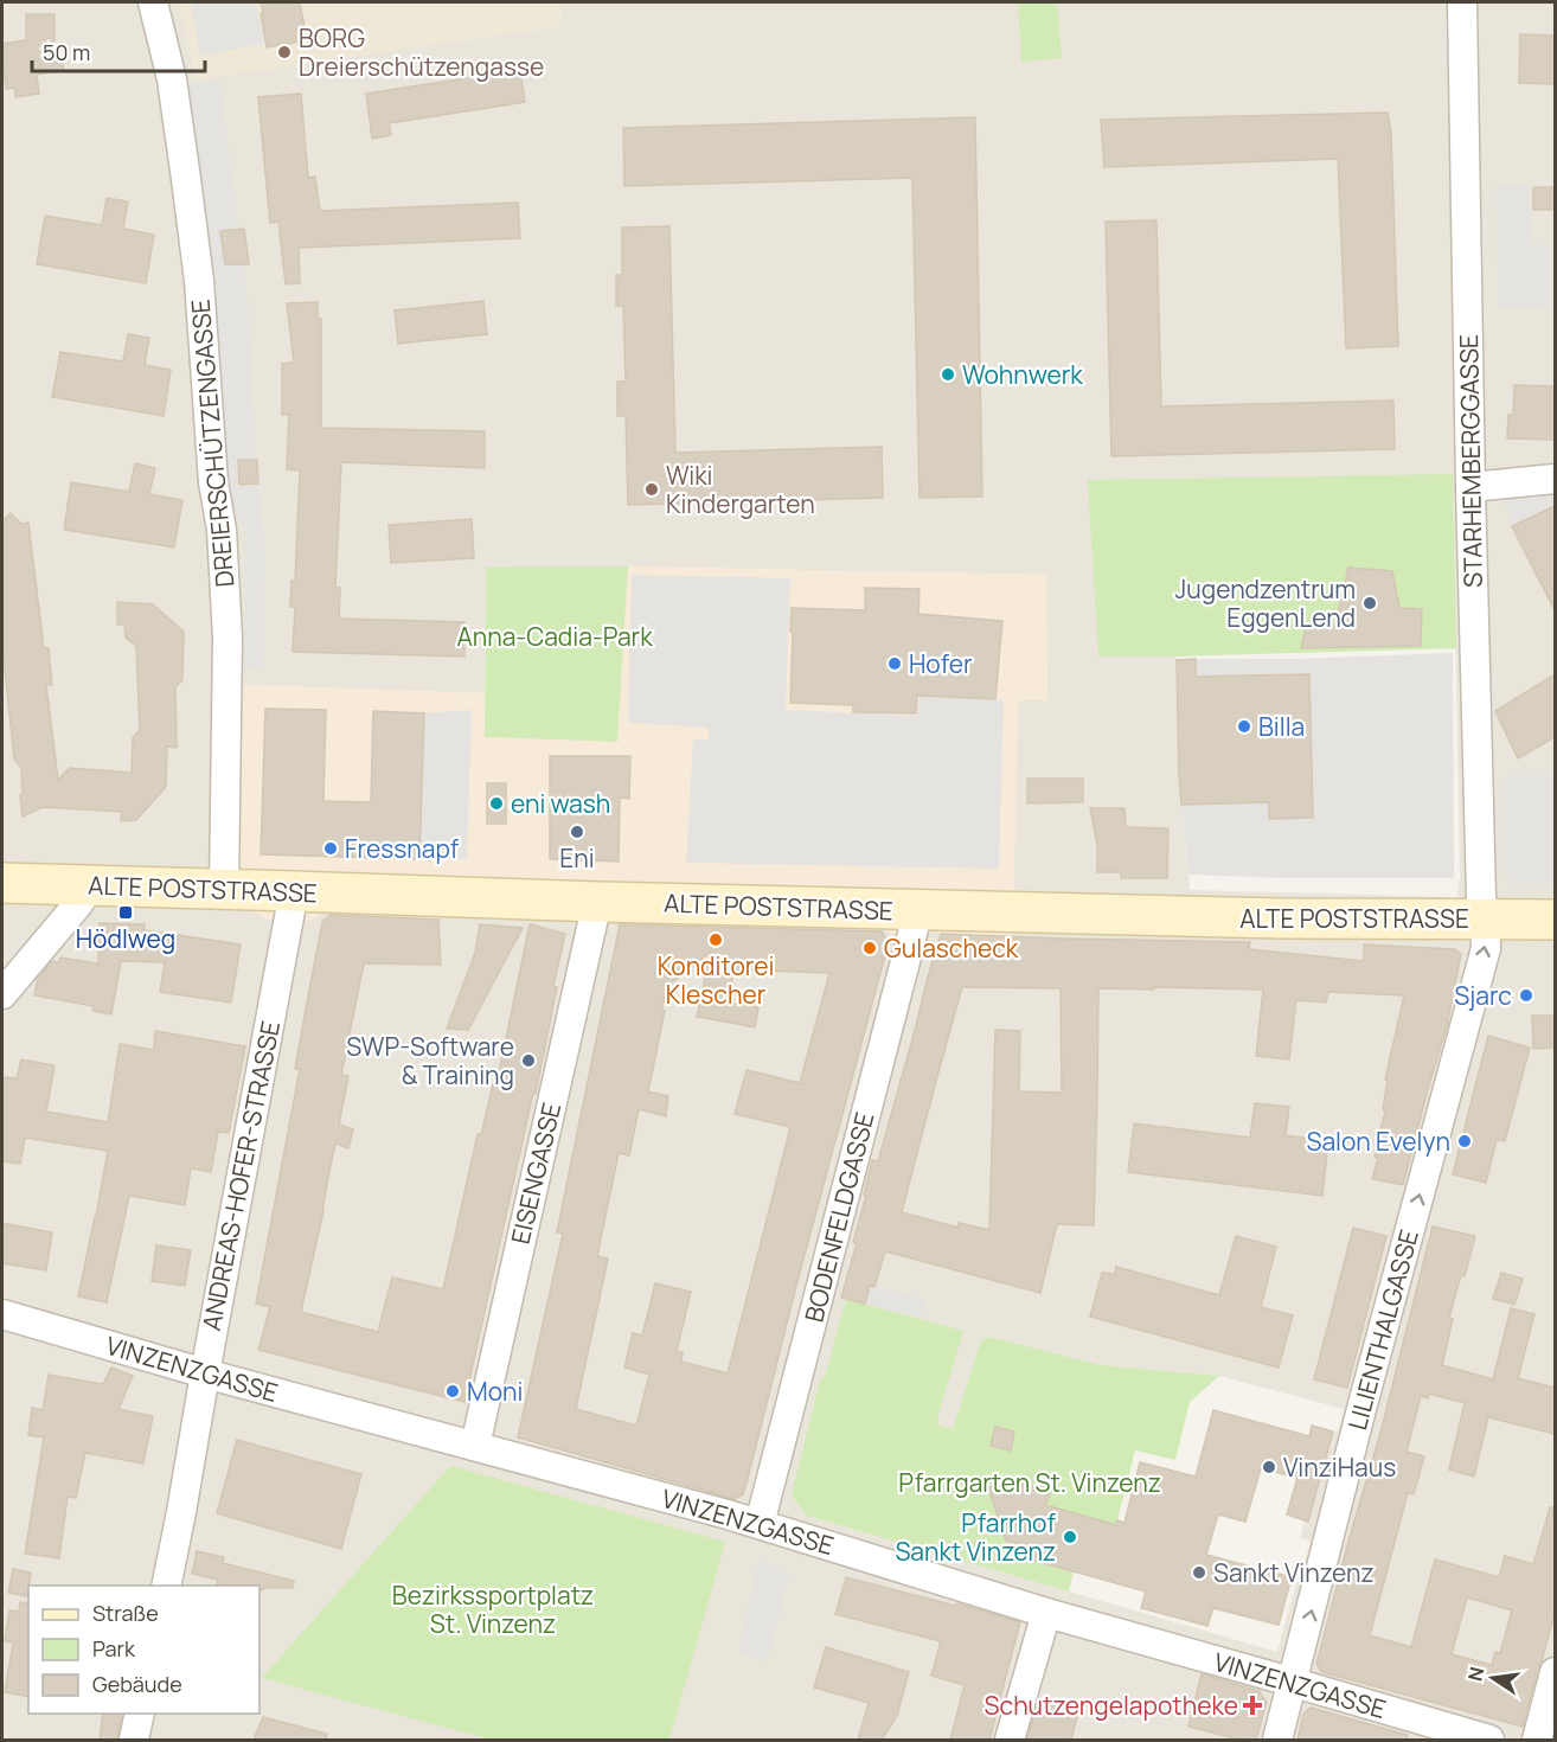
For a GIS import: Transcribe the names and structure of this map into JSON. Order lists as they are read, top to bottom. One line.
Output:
{"streets":{"main road":["ALTE POSTSTRASSE"],"street":["DREIERSCHÜTZENGASSE","STARHEMBERGGASSE","EISENGASSE","ANDREAS-HOFER-STRASSE","BODENFELDGASSE","LILIENTHALGASSE","VINZENZGASSE"]},"crossings":[["DREIERSCHÜTZENGASSE","ALTE POSTSTRASSE"],["STARHEMBERGGASSE","ALTE POSTSTRASSE"],["STARHEMBERGGASSE","LILIENTHALGASSE"],["ALTE POSTSTRASSE","EISENGASSE"],["ALTE POSTSTRASSE","ANDREAS-HOFER-STRASSE"],["ALTE POSTSTRASSE","BODENFELDGASSE"],["ALTE POSTSTRASSE","LILIENTHALGASSE"],["EISENGASSE","VINZENZGASSE"],["ANDREAS-HOFER-STRASSE","VINZENZGASSE"],["BODENFELDGASSE","VINZENZGASSE"],["LILIENTHALGASSE","VINZENZGASSE"]],"one_way":["LILIENTHALGASSE"],"parks":["Anna-Cadia-Park","Pfarrgarten St. Vinzenz","Bezirkssportplatz St. Vinzenz"],"places":{"other":["BORG Dreierschützengasse","Wohnwerk","Wiki Kindergarten","Jugendzentrum EggenLend","Hofer","Billa","eni wash","Eni","Fressnapf","Konditorei Klescher","Gulascheck","Sjarc","SWP-Software & Training","Salon Evelyn","Moni","VinziHaus","Pfarrhof Sankt Vinzenz","Sankt Vinzenz"],"transit":["Hödlweg"],"health":["Schutzengelapotheke"]},"legend":["Straße","Park","Gebäude"],"scale_bar":"50 m","north":"left"}
